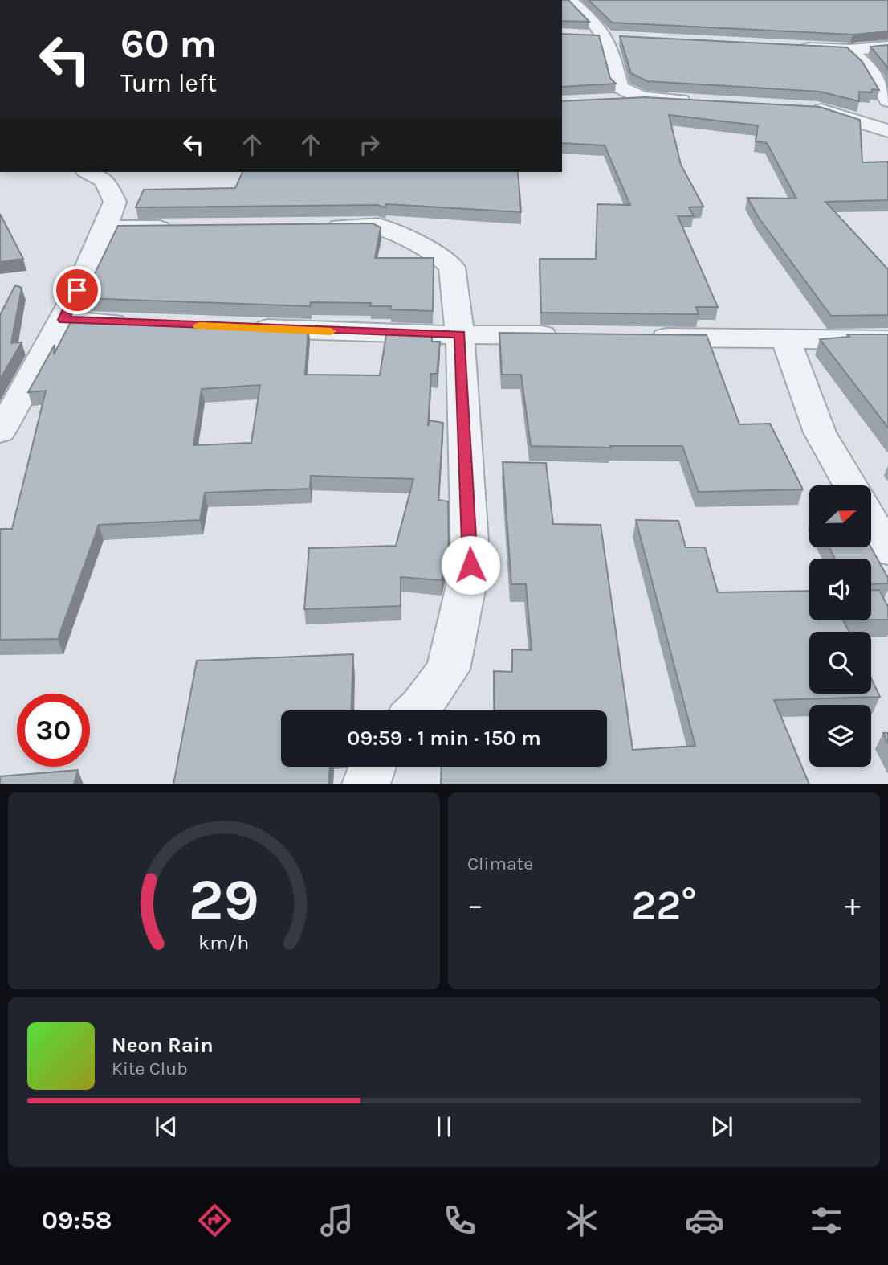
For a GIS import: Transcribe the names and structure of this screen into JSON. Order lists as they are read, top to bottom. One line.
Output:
{"north":"right","page":{"turn":["60 m","Turn left"],"limit":"30","trip":"09:59 · 1 min · 150 m","tile":"Climate","heat":["−","22°","+"],"song":["Neon Rain","Kite Club"],"tabs":"09:58","gauge":["29","km/h"]}}
